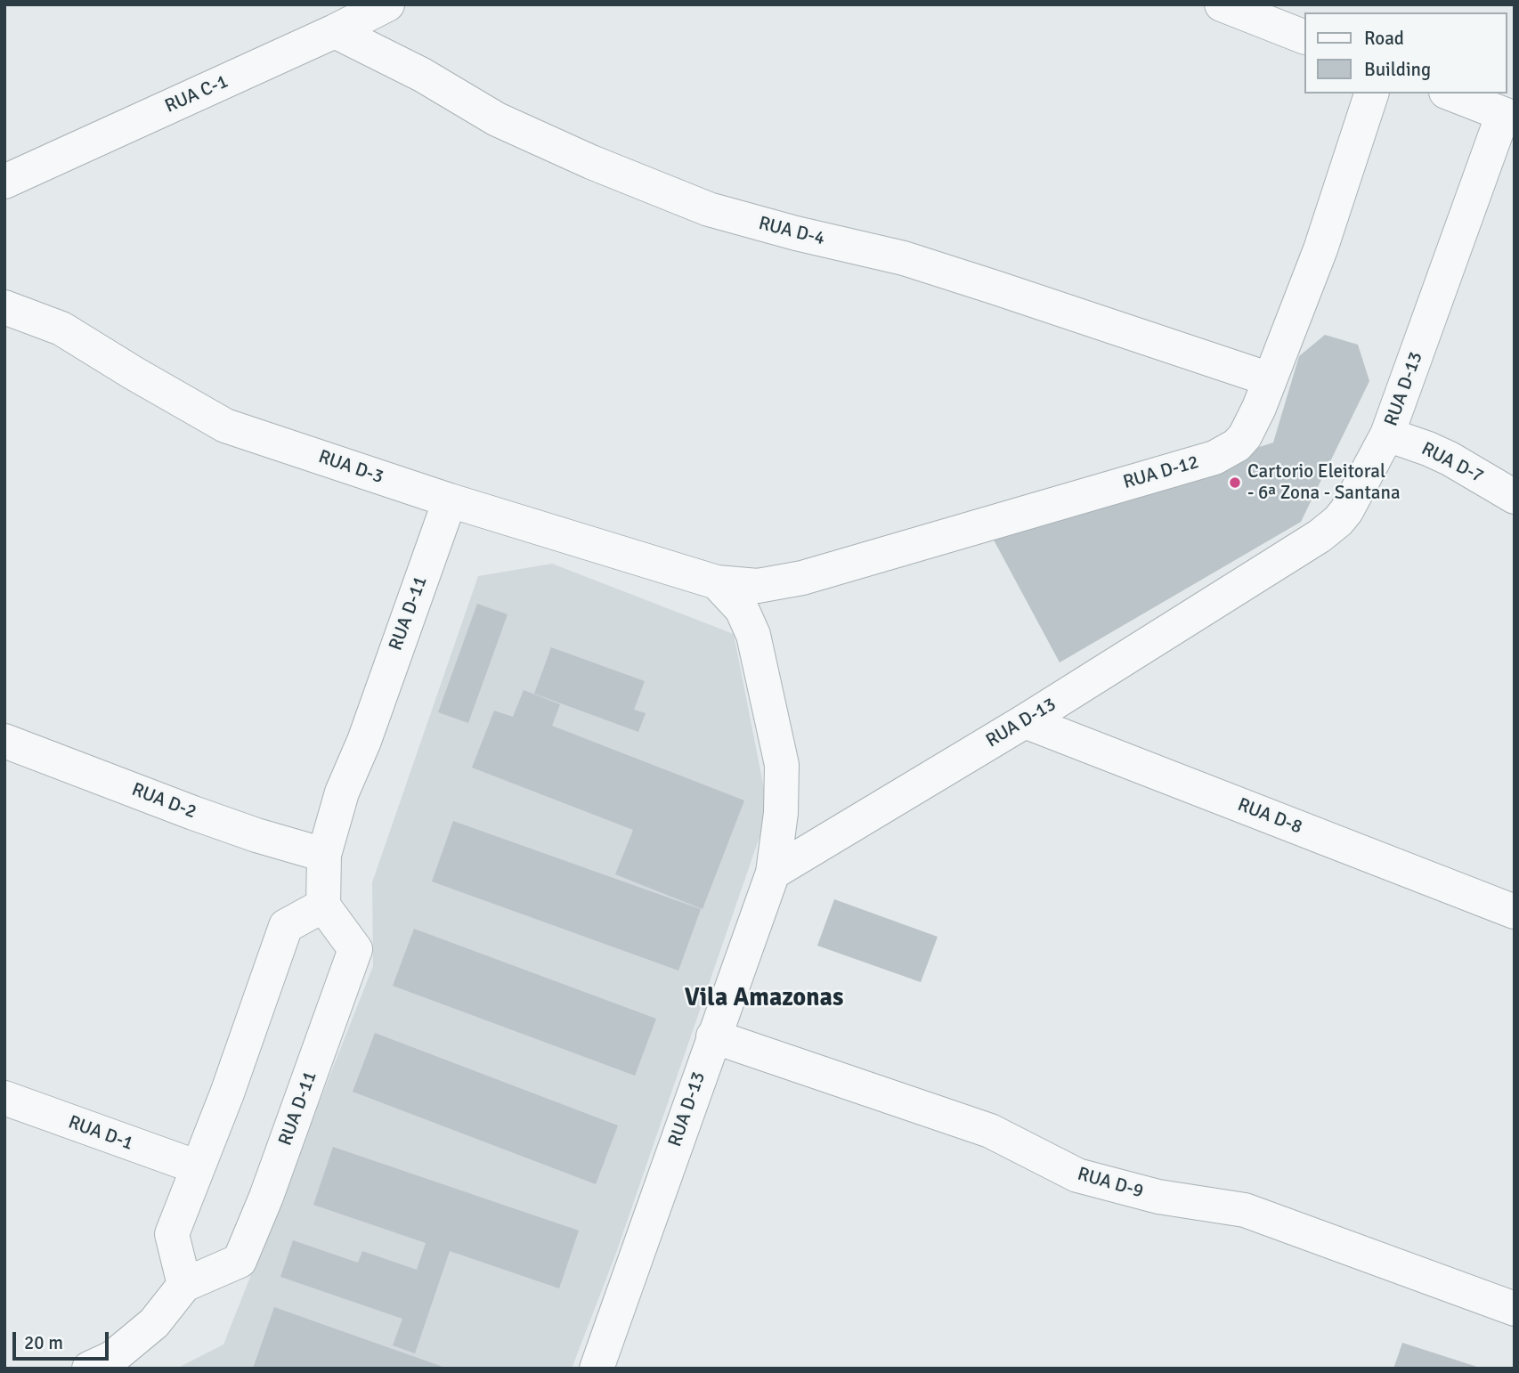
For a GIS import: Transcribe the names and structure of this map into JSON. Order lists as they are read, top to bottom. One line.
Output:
{"streets":{"street":["RUA C-1","RUA D-4","RUA D-13","RUA D-7","RUA D-3","RUA D-12","RUA D-11","RUA D-2","RUA D-8","RUA D-1","RUA D-9"]},"crossings":[["RUA C-1","RUA D-4"],["RUA D-4","RUA D-12"],["RUA D-13","RUA D-7"],["RUA D-13","RUA D-8"],["RUA D-13","RUA D-9"],["RUA D-3","RUA D-12"],["RUA D-3","RUA D-11"],["RUA D-11","RUA D-2"]],"districts":["Vila Amazonas"],"places":["Cartorio Eleitoral - 6ª Zona - Santana"],"legend":["Road","Building"],"scale_bar":"20 m"}
